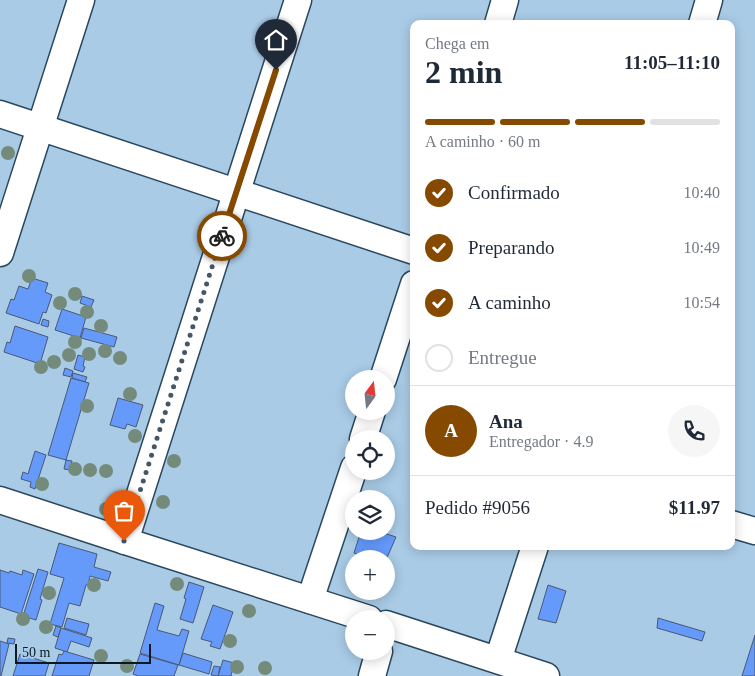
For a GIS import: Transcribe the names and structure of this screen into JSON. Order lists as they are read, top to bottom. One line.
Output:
{"scale_bar":"50 m","north":"top","page":{"heading":["2 min","Chega em","11:05–11:10"],"panel":["Ana","Entregador · 4.9","Pedido #9056","$11.97"],"bar":"A caminho · 60 m","list":[["Confirmado","10:40"],["Preparando","10:49"],["A caminho","10:54"],"Entregue"],"map_buttons":["+","−"],"round":"A","scale":"50 m"}}
